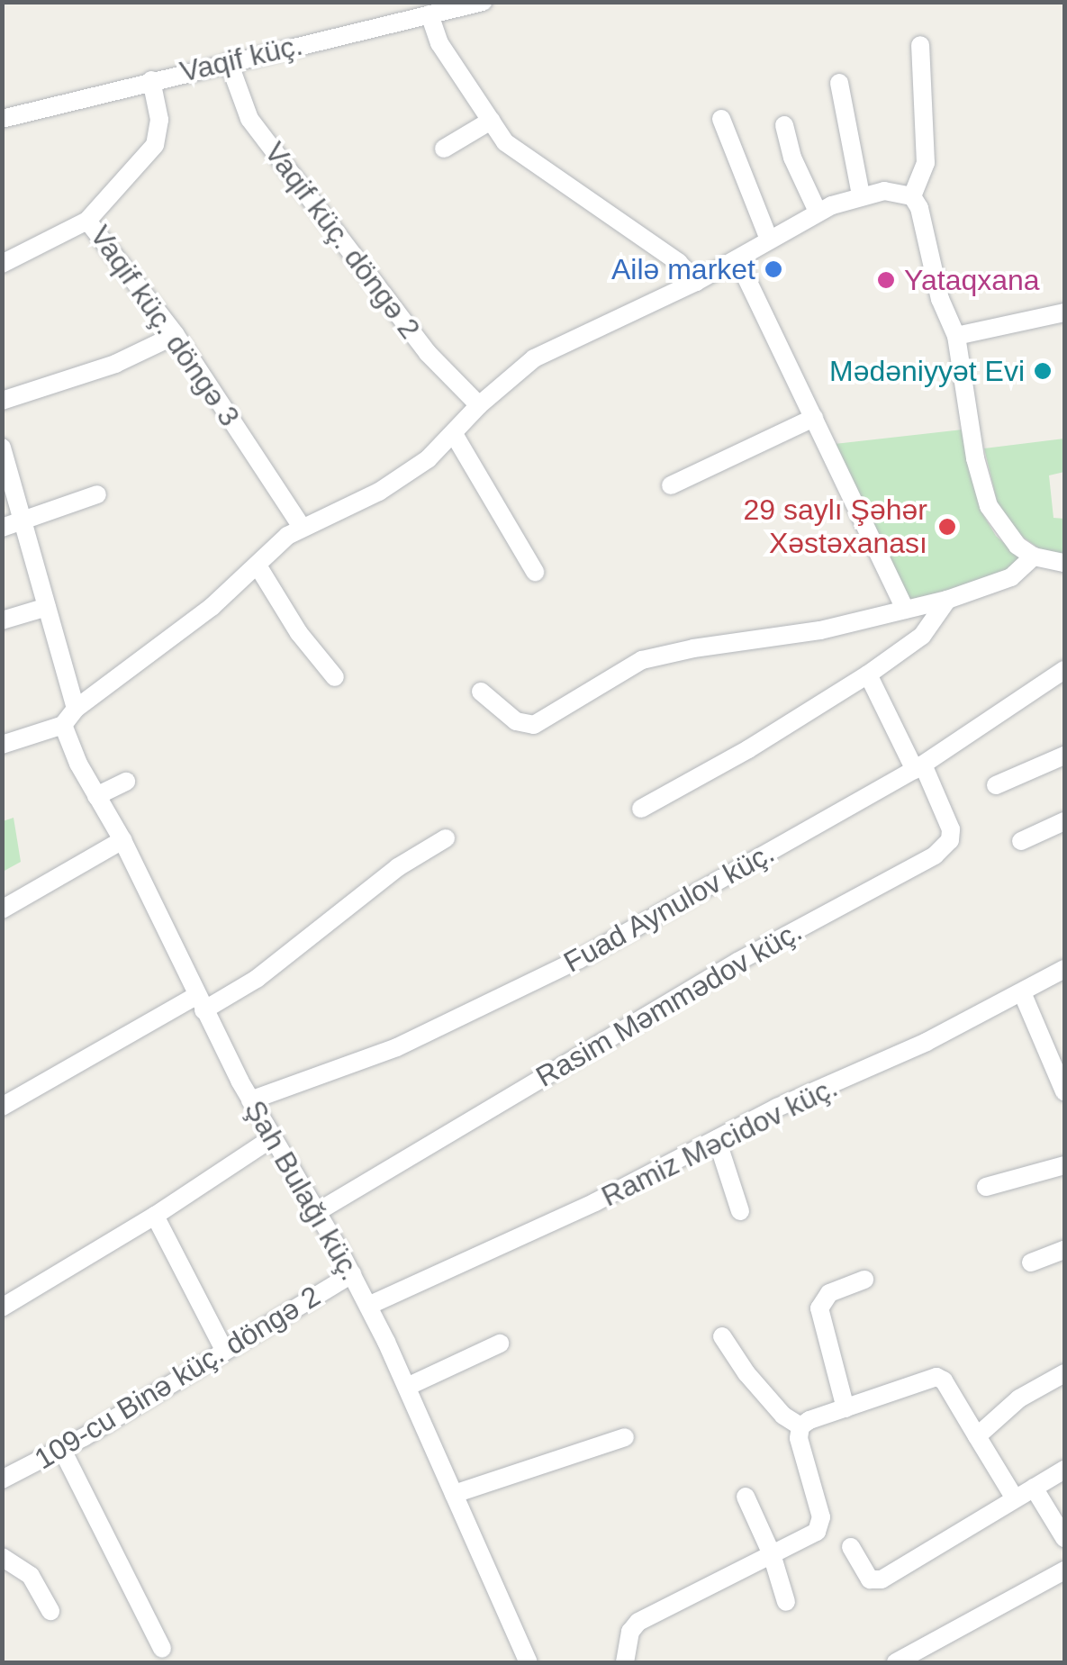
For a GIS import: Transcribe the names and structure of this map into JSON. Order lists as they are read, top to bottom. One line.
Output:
{"streets":{"street":["Vaqif küç.","Vaqif küç. döngə 2","Vaqif küç. döngə 3","Fuad Aynulov küç.","Rasim Məmmədov küç.","Ramiz Məcidov küç.","Şah Bulağı küç.","109-cu Binə küç. döngə 2"]},"crossings":[["Vaqif küç.","Vaqif küç. döngə 2"],["Vaqif küç.","Vaqif küç. döngə 3"],["Fuad Aynulov küç.","Rasim Məmmədov küç."],["Fuad Aynulov küç.","Şah Bulağı küç."],["Rasim Məmmədov küç.","Şah Bulağı küç."],["Ramiz Məcidov küç.","Şah Bulağı küç."],["Şah Bulağı küç.","109-cu Binə küç. döngə 2"]],"places":["Ailә market","Yataqxana","Mədəniyyət Evi","29 saylı Şəhər Xəstəxanası"]}
